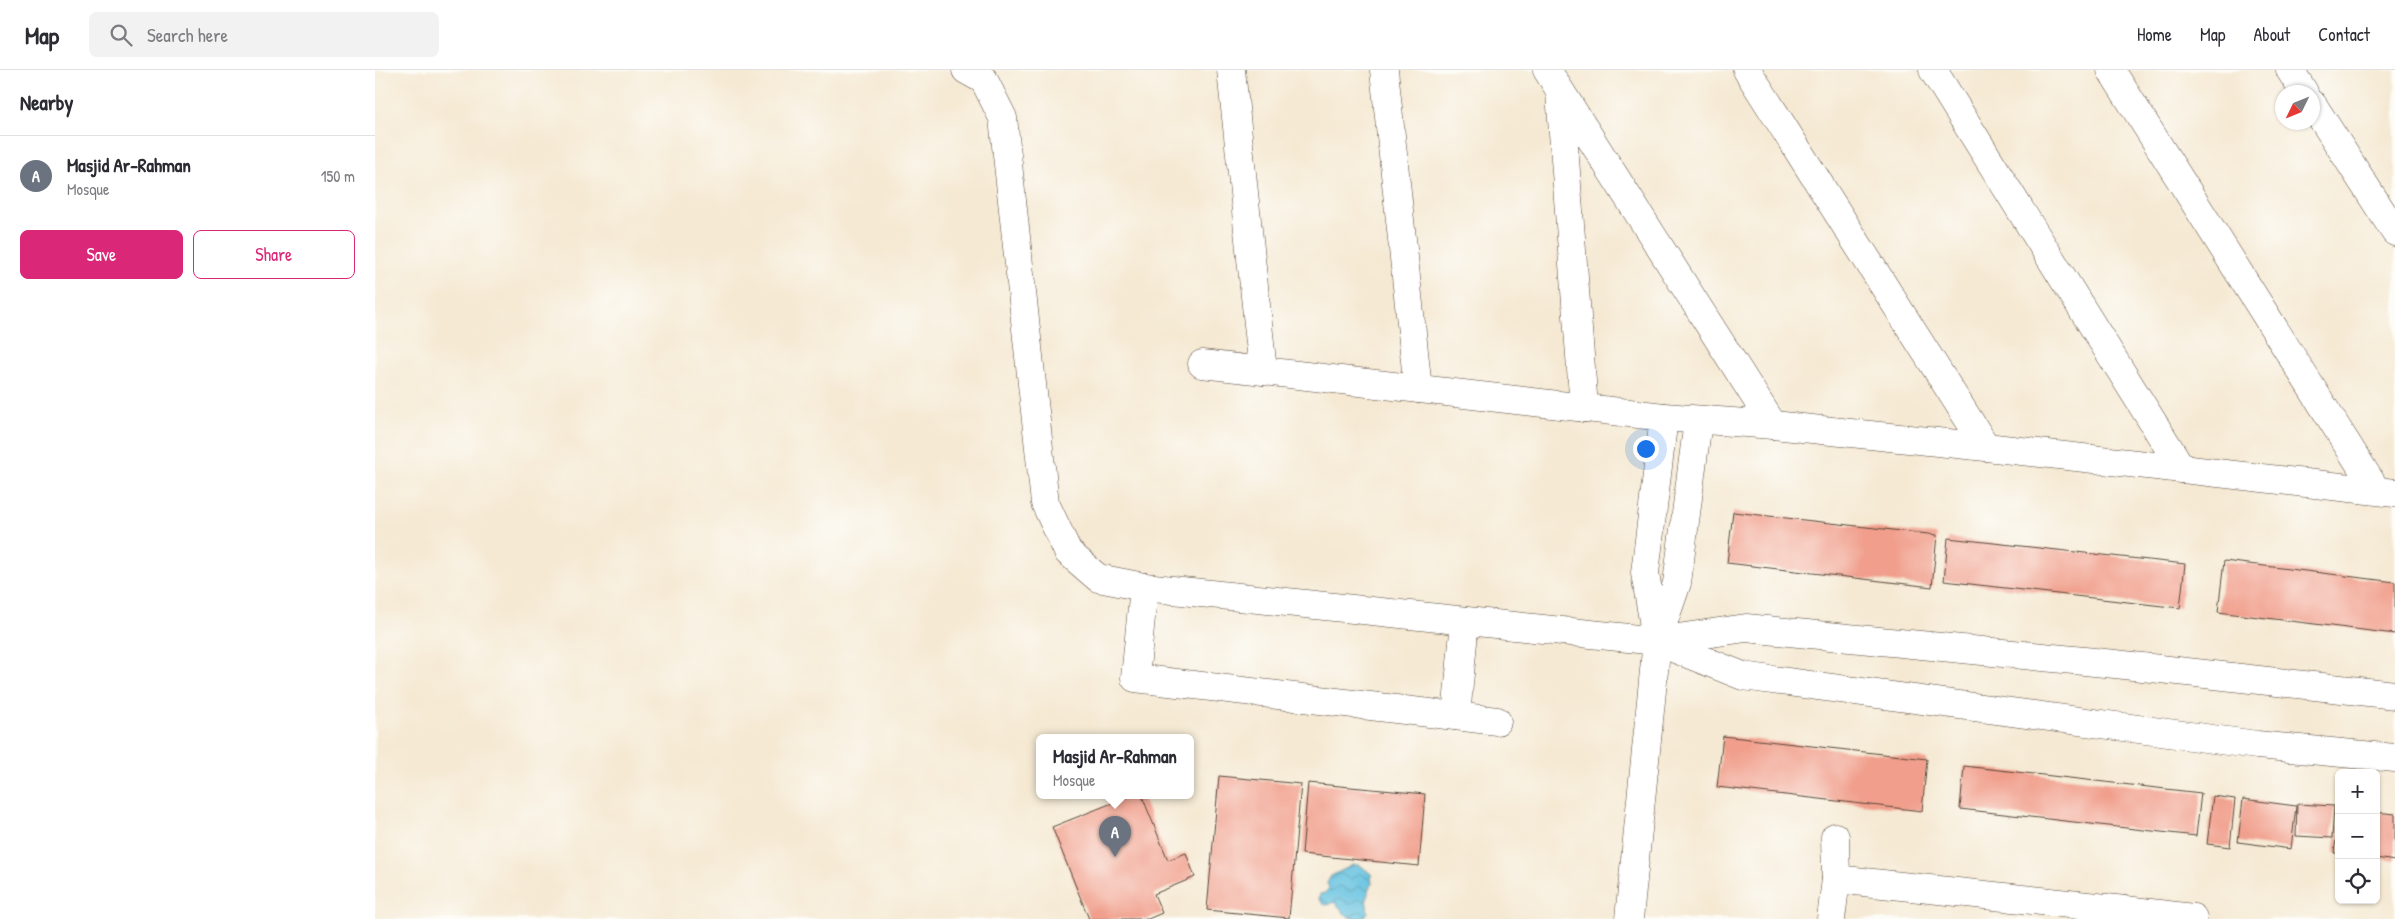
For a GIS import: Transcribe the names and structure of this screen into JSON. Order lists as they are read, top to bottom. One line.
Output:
{"north":"bottom left","page":{"header":"Map","search":"Search here","nav":["Home","Map","About","Contact"],"heading":"Nearby","list":[{"mark":"A","name":"Masjid Ar-Rahman","note":"Mosque","value":"150 m"}],"buttons":["Save","Share"],"popup":["Masjid Ar-Rahman","Mosque"],"map_buttons":["+","−"],"pins":"A"}}
